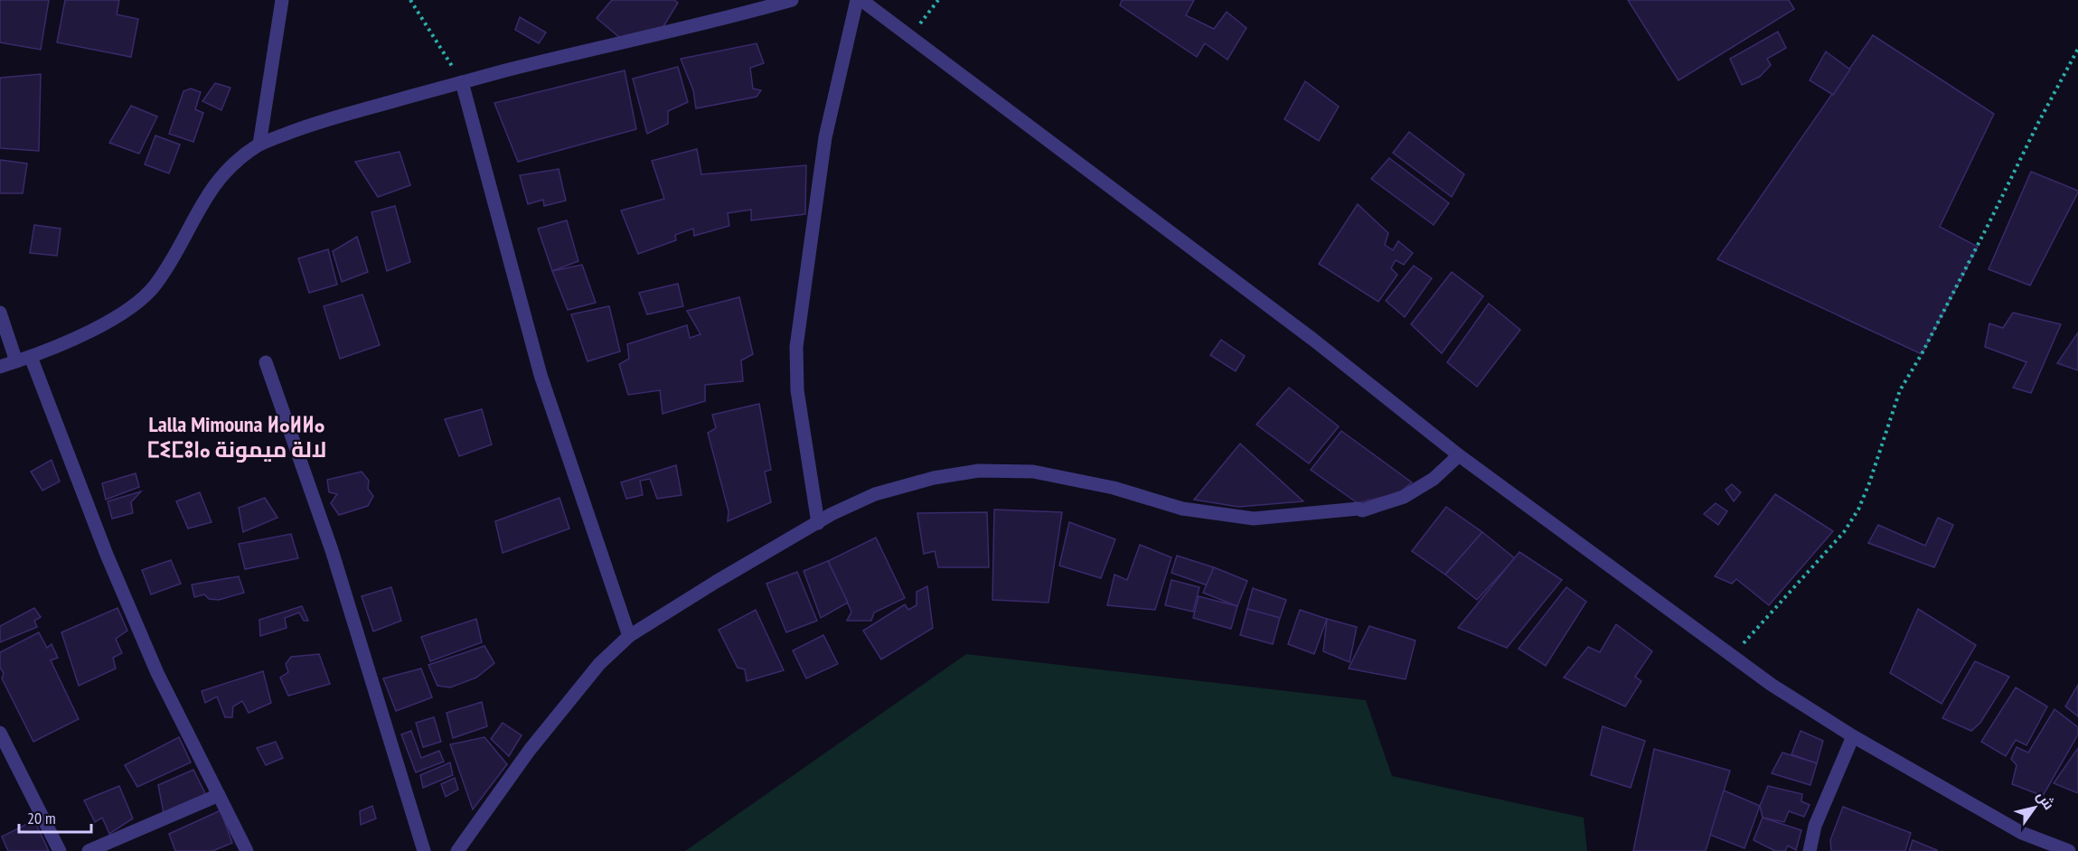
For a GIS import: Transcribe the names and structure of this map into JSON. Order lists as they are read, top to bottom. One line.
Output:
{"districts":["Lalla Mimouna ⵍⴰⵍⵍⴰ ⵎⵉⵎⵓⵏⴰ لالة ميمونة"],"scale_bar":"20 m","north":"top right"}
